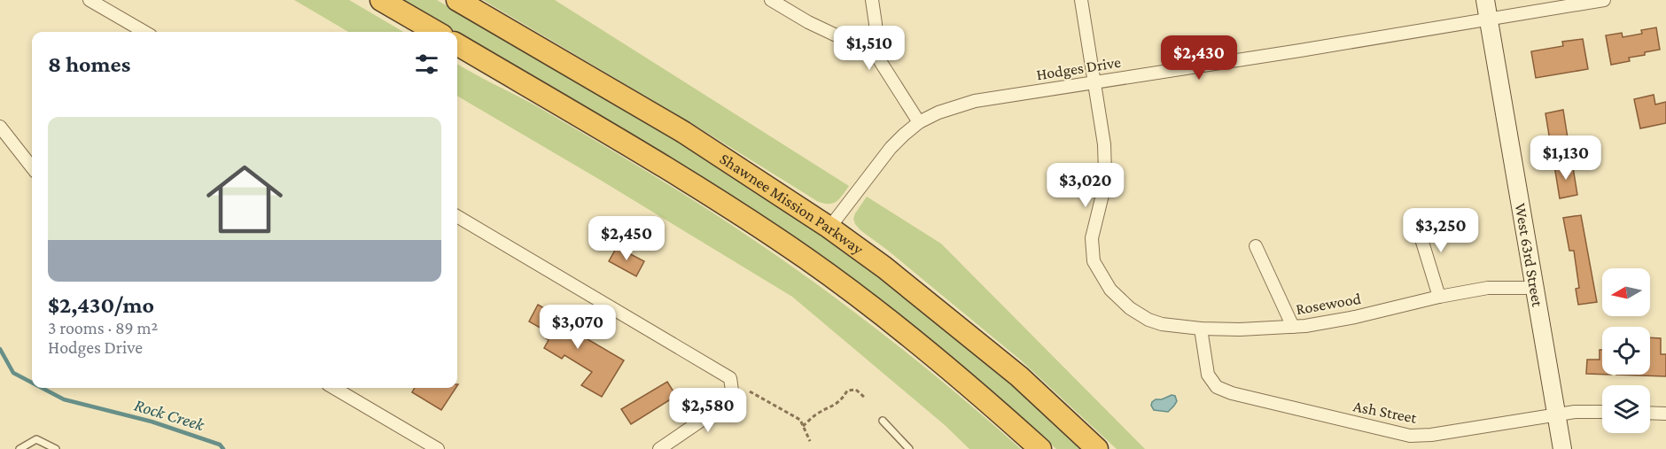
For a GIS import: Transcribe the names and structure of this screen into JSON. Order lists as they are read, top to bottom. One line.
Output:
{"streets":{"highway":["Shawnee Mission Parkway"],"main road":["West 63rd Street"],"street":["Hodges Drive","Rosewood","Ash Street"]},"crossings":[["Hodges Drive","Shawnee Mission Parkway"],["Hodges Drive","West 63rd Street"],["Hodges Drive","Rosewood"],["West 63rd Street","Rosewood"],["West 63rd Street","Ash Street"],["Rosewood","Ash Street"]],"water":["Rock Creek"],"north":"left","page":{"price":["$1,510","$2,430","$1,130","$3,020","$3,250","$2,450","$3,070","$2,580"],"heading":"8 homes","list":[{"name":"$2,430/mo","note":"3 rooms · 89 m² · Hodges Drive"}]}}
